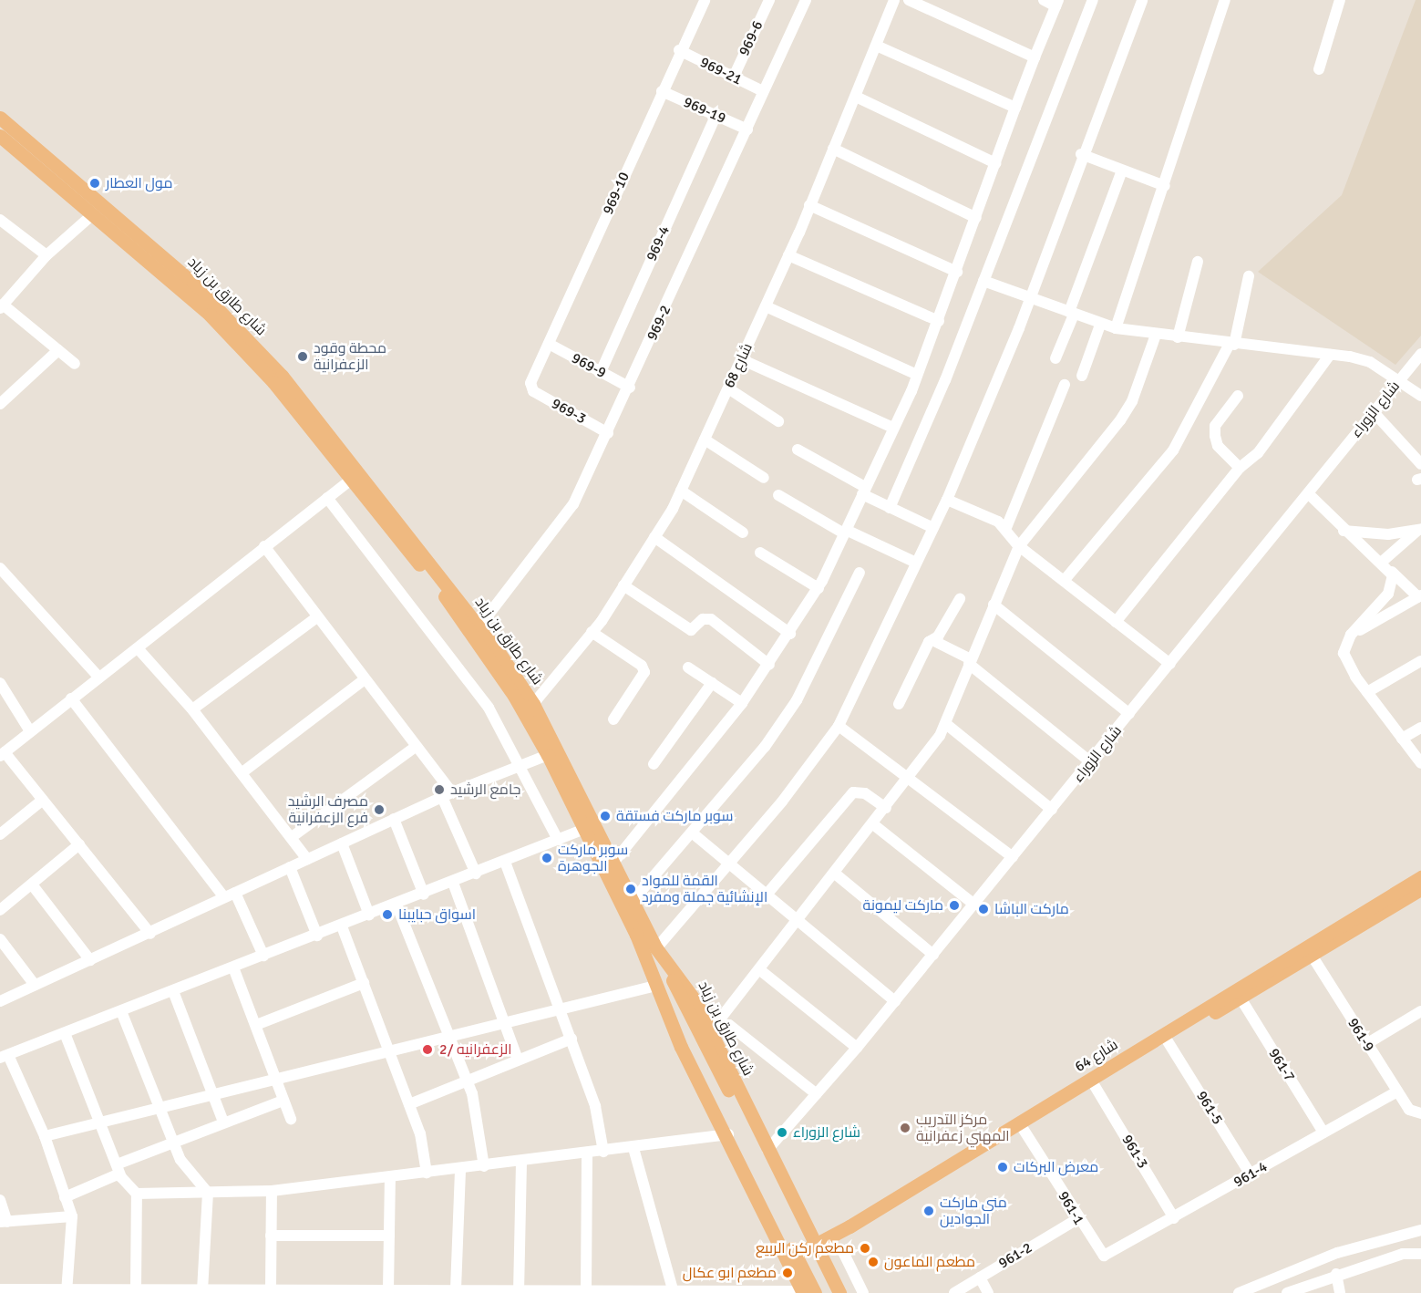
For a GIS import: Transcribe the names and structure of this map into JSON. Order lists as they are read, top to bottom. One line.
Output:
{"streets":{"main road":["شارع طارق بن زياد","شارع 64"],"street":["969-6","969-21","969-19","969-10","969-4","969-2","969-9","شارع 68","شارع الزوراء","969-3","961-9","961-7","961-5","961-3","961-4","961-1","961-2"]},"crossings":[["969-6","969-21"],["969-21","969-10"],["969-21","969-2"],["969-19","969-10"],["969-19","969-4"],["969-19","969-2"],["969-10","969-9"],["969-10","969-3"],["969-4","969-9"],["شارع طارق بن زياد","969-2"],["شارع طارق بن زياد","شارع 68"],["شارع طارق بن زياد","شارع الزوراء"],["شارع طارق بن زياد","شارع 64"],["969-2","969-9"],["969-2","969-3"],["961-9","شارع 64"],["961-9","961-4"],["شارع 64","961-7"],["شارع 64","961-5"],["شارع 64","961-3"],["شارع 64","961-1"],["961-7","961-4"],["961-5","961-4"],["961-3","961-4"],["961-4","961-1"],["961-1","961-2"]],"places":["مول العطار","محطة وقود الزعفرانية","جامع الرشيد","مصرف الرشيد فرع الزعفرانية","سوبر ماركت فستقة","سوبر ماركت الجوهرة","القمة للمواد الإنشائية جملة ومفرد","ماركت ليمونة","ماركت الباشا","اسواق حبايبنا","الزعفرانيه /2","مركز التدريب المهني زعفرانية","شارع الزوراء","معرض البركات","مني ماركت الجوادين","مطعم ركن الربيع","مطعم الماعون","مطعم ابو عكال"]}
